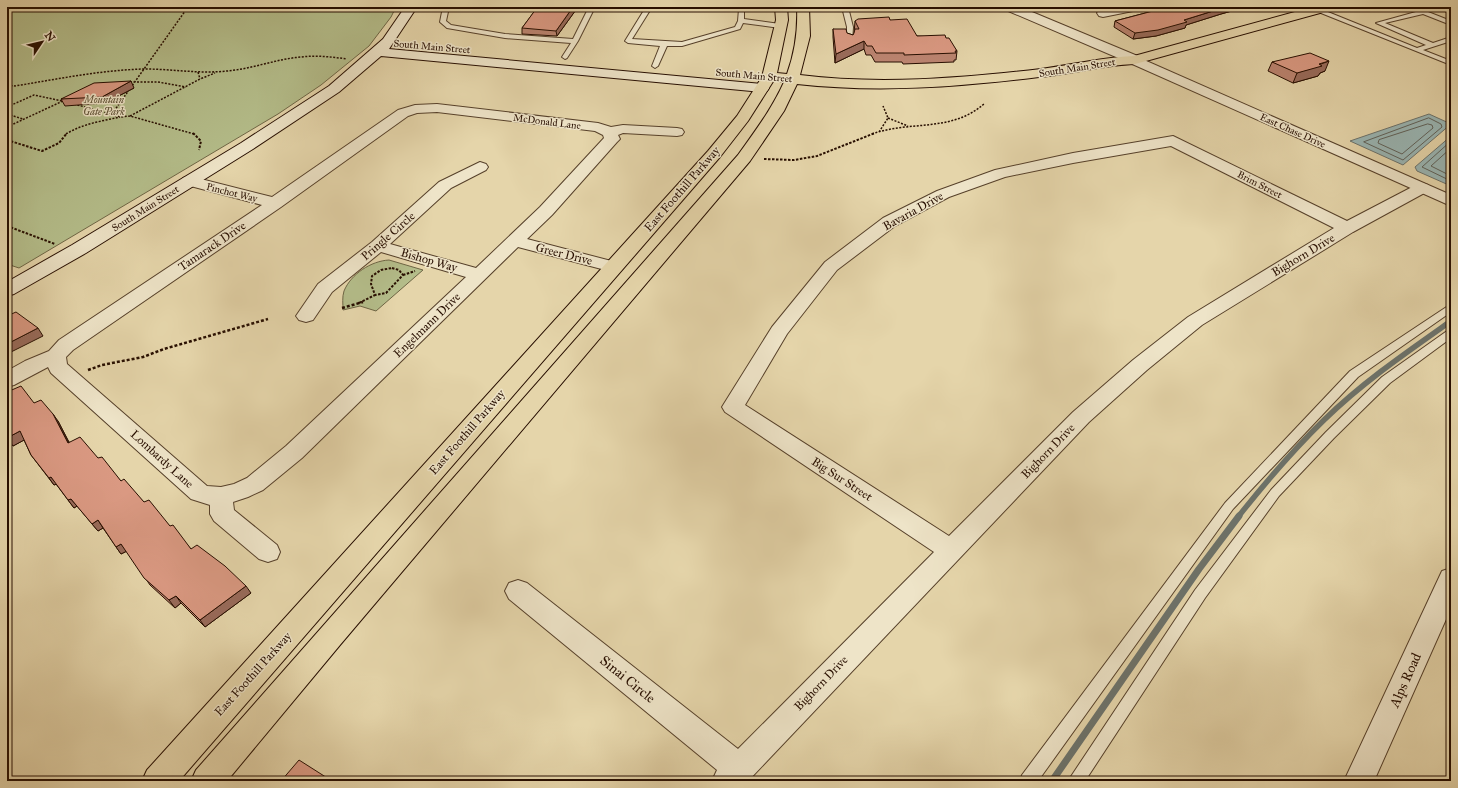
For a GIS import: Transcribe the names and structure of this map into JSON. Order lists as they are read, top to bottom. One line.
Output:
{"streets":{"main road":["South Main Street","East Chase Drive","East Foothill Parkway"],"street":["McDonald Lane","Brim Street","Pinchot Way","Bavaria Drive","Pringle Circle","Tamarack Drive","Greer Drive","Bighorn Drive","Bishop Way","Engelmann Drive","Lombardy Lane","Big Sur Street","Sinai Circle","Alps Road"]},"crossings":[["South Main Street","East Chase Drive"],["South Main Street","East Foothill Parkway"],["South Main Street","Pinchot Way"],["McDonald Lane","Tamarack Drive"],["McDonald Lane","Engelmann Drive"],["East Chase Drive","Bighorn Drive"],["Brim Street","Bavaria Drive"],["Brim Street","Bighorn Drive"],["East Foothill Parkway","Greer Drive"],["Pinchot Way","Tamarack Drive"],["Bavaria Drive","Big Sur Street"],["Pringle Circle","Bishop Way"],["Tamarack Drive","Lombardy Lane"],["Greer Drive","Engelmann Drive"],["Bighorn Drive","Big Sur Street"],["Bighorn Drive","Sinai Circle"],["Bishop Way","Engelmann Drive"],["Engelmann Drive","Lombardy Lane"]],"parks":["Mountain Gate Park"],"north":"top right"}
